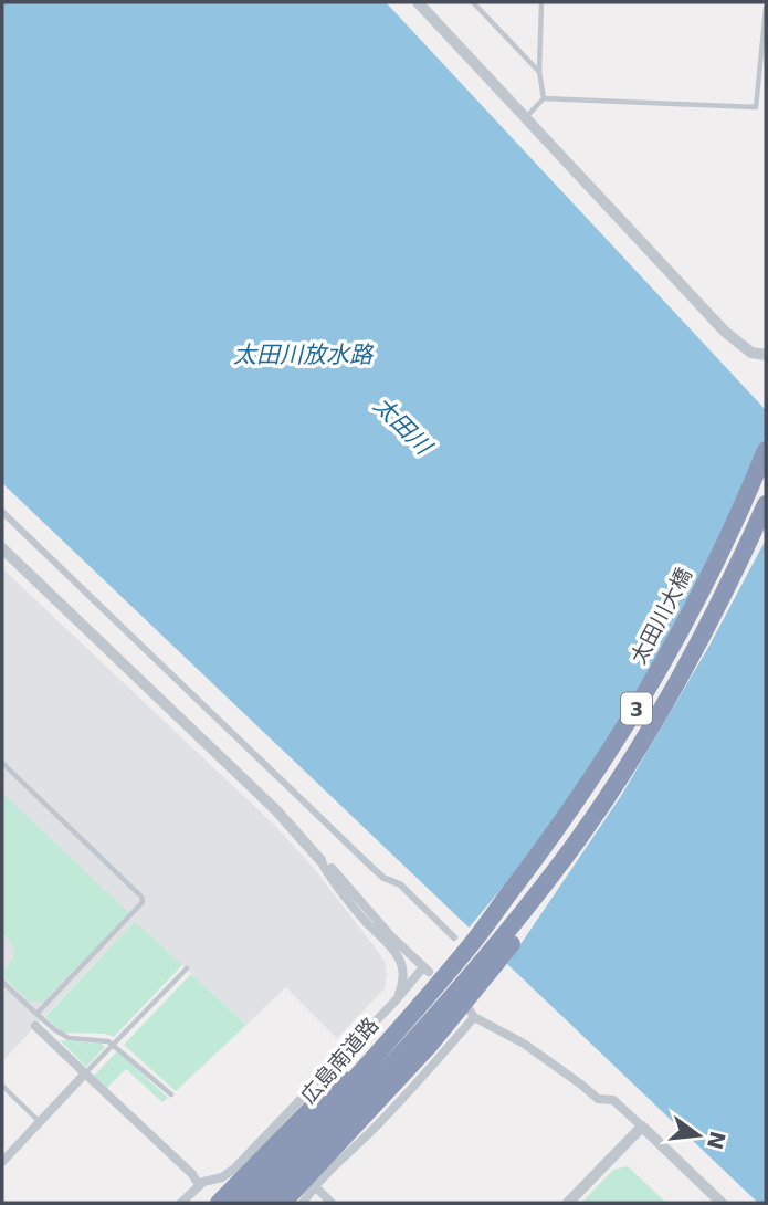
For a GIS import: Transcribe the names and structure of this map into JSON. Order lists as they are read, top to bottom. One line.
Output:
{"streets":{"highway":["太田川大橋","3","広島南道路"]},"crossings":[["太田川大橋","広島南道路"]],"water":["太田川放水路","太田川"],"north":"right"}
